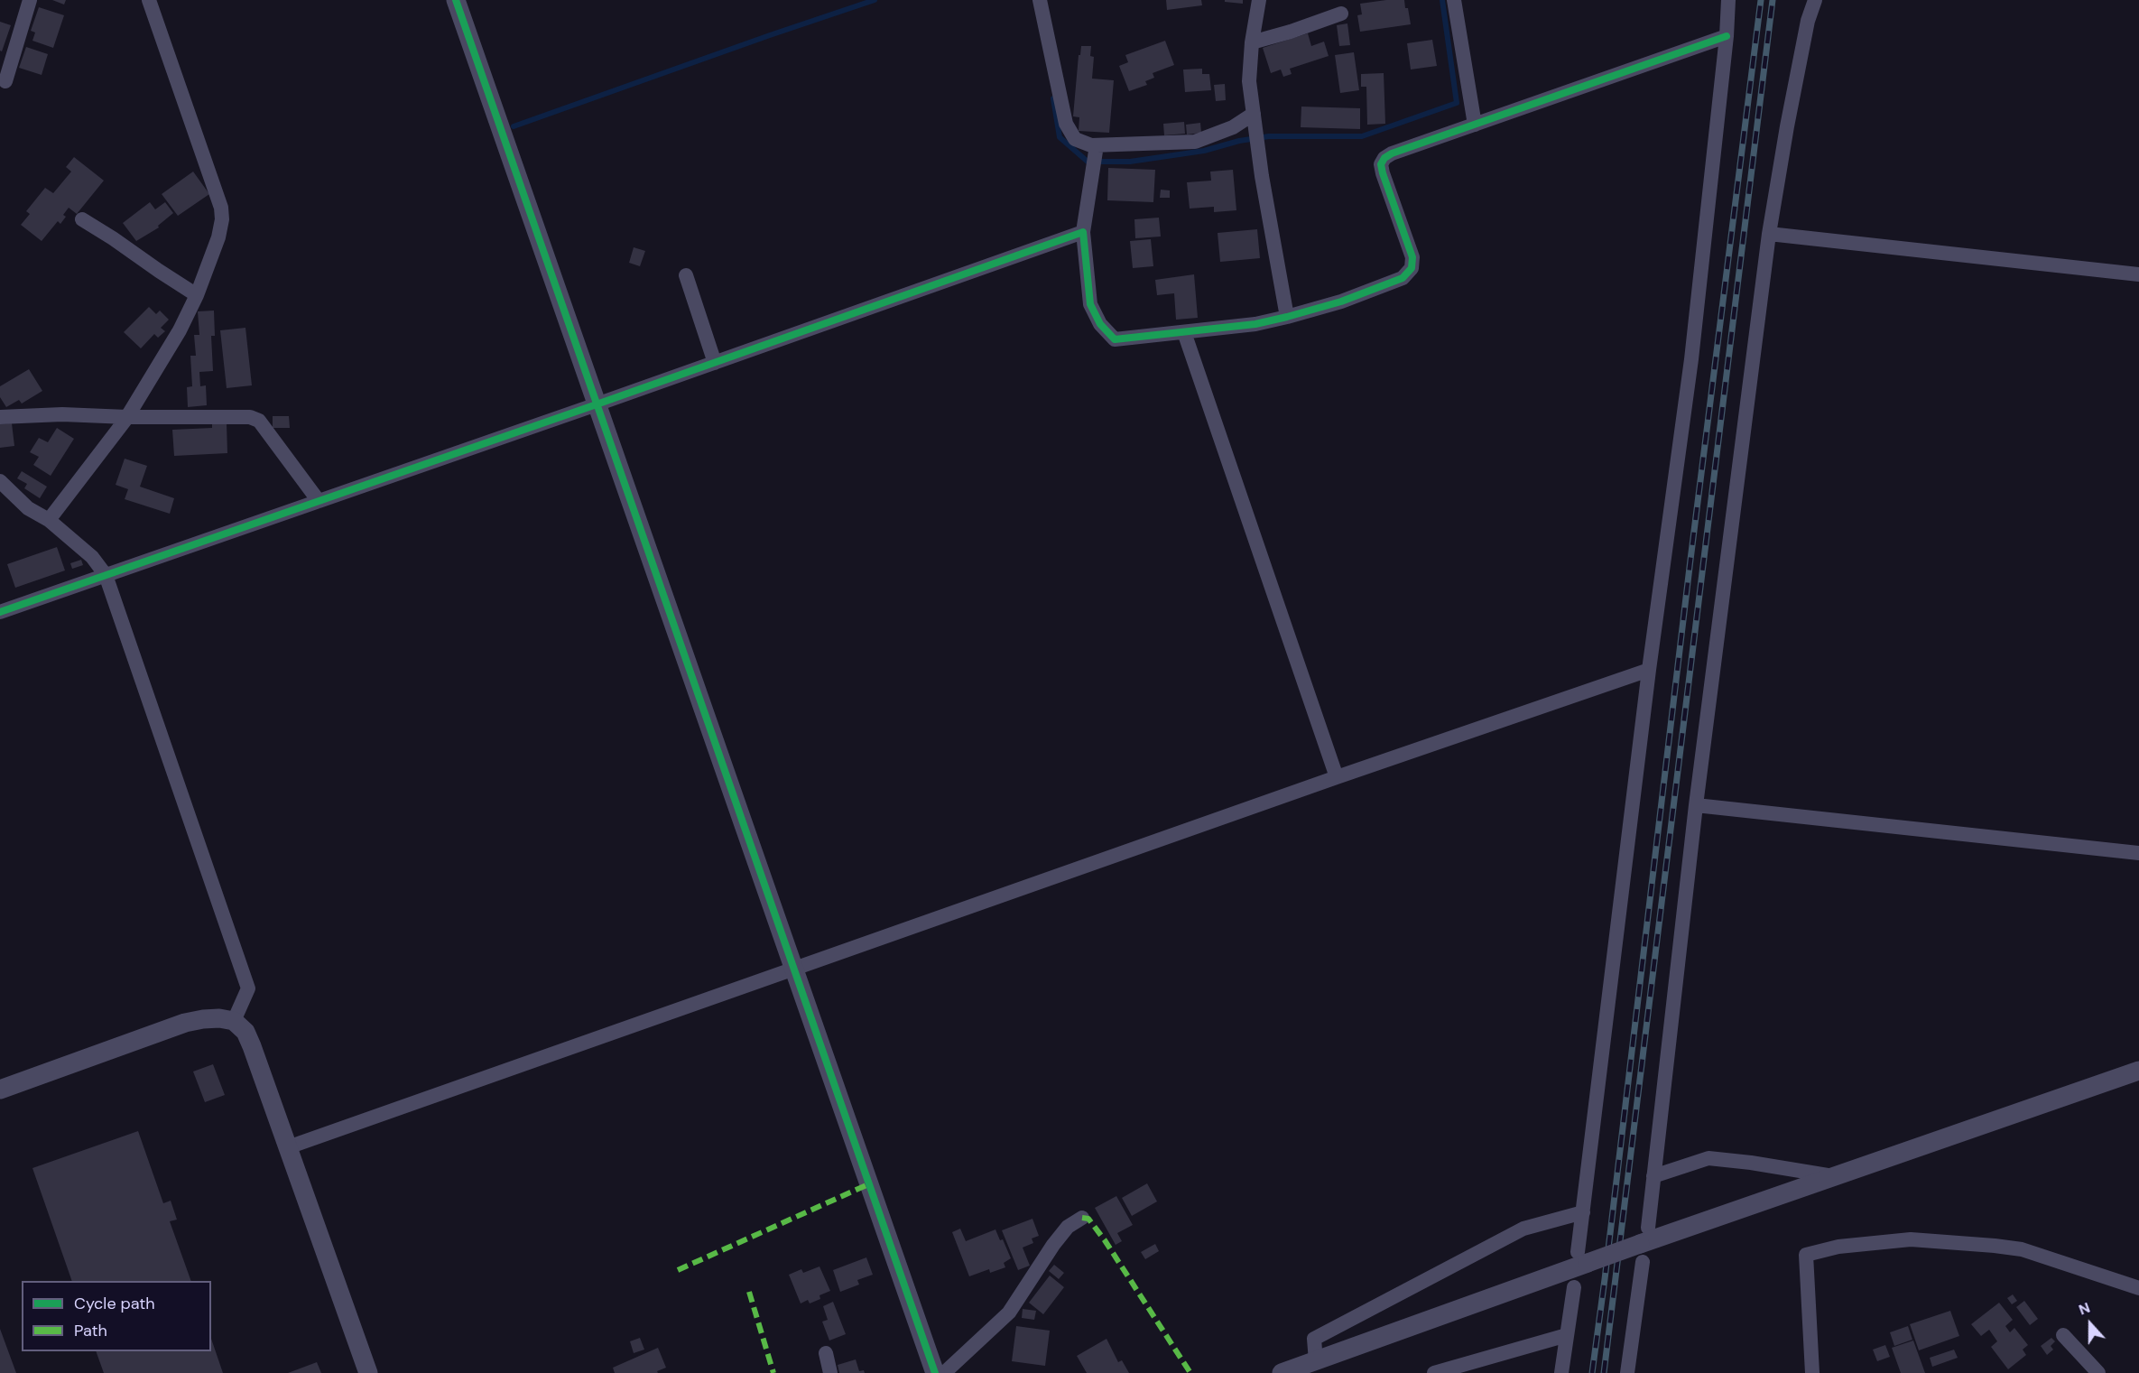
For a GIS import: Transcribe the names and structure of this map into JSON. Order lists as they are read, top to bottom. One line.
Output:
{"legend":["Cycle path","Path"],"north":"top"}
